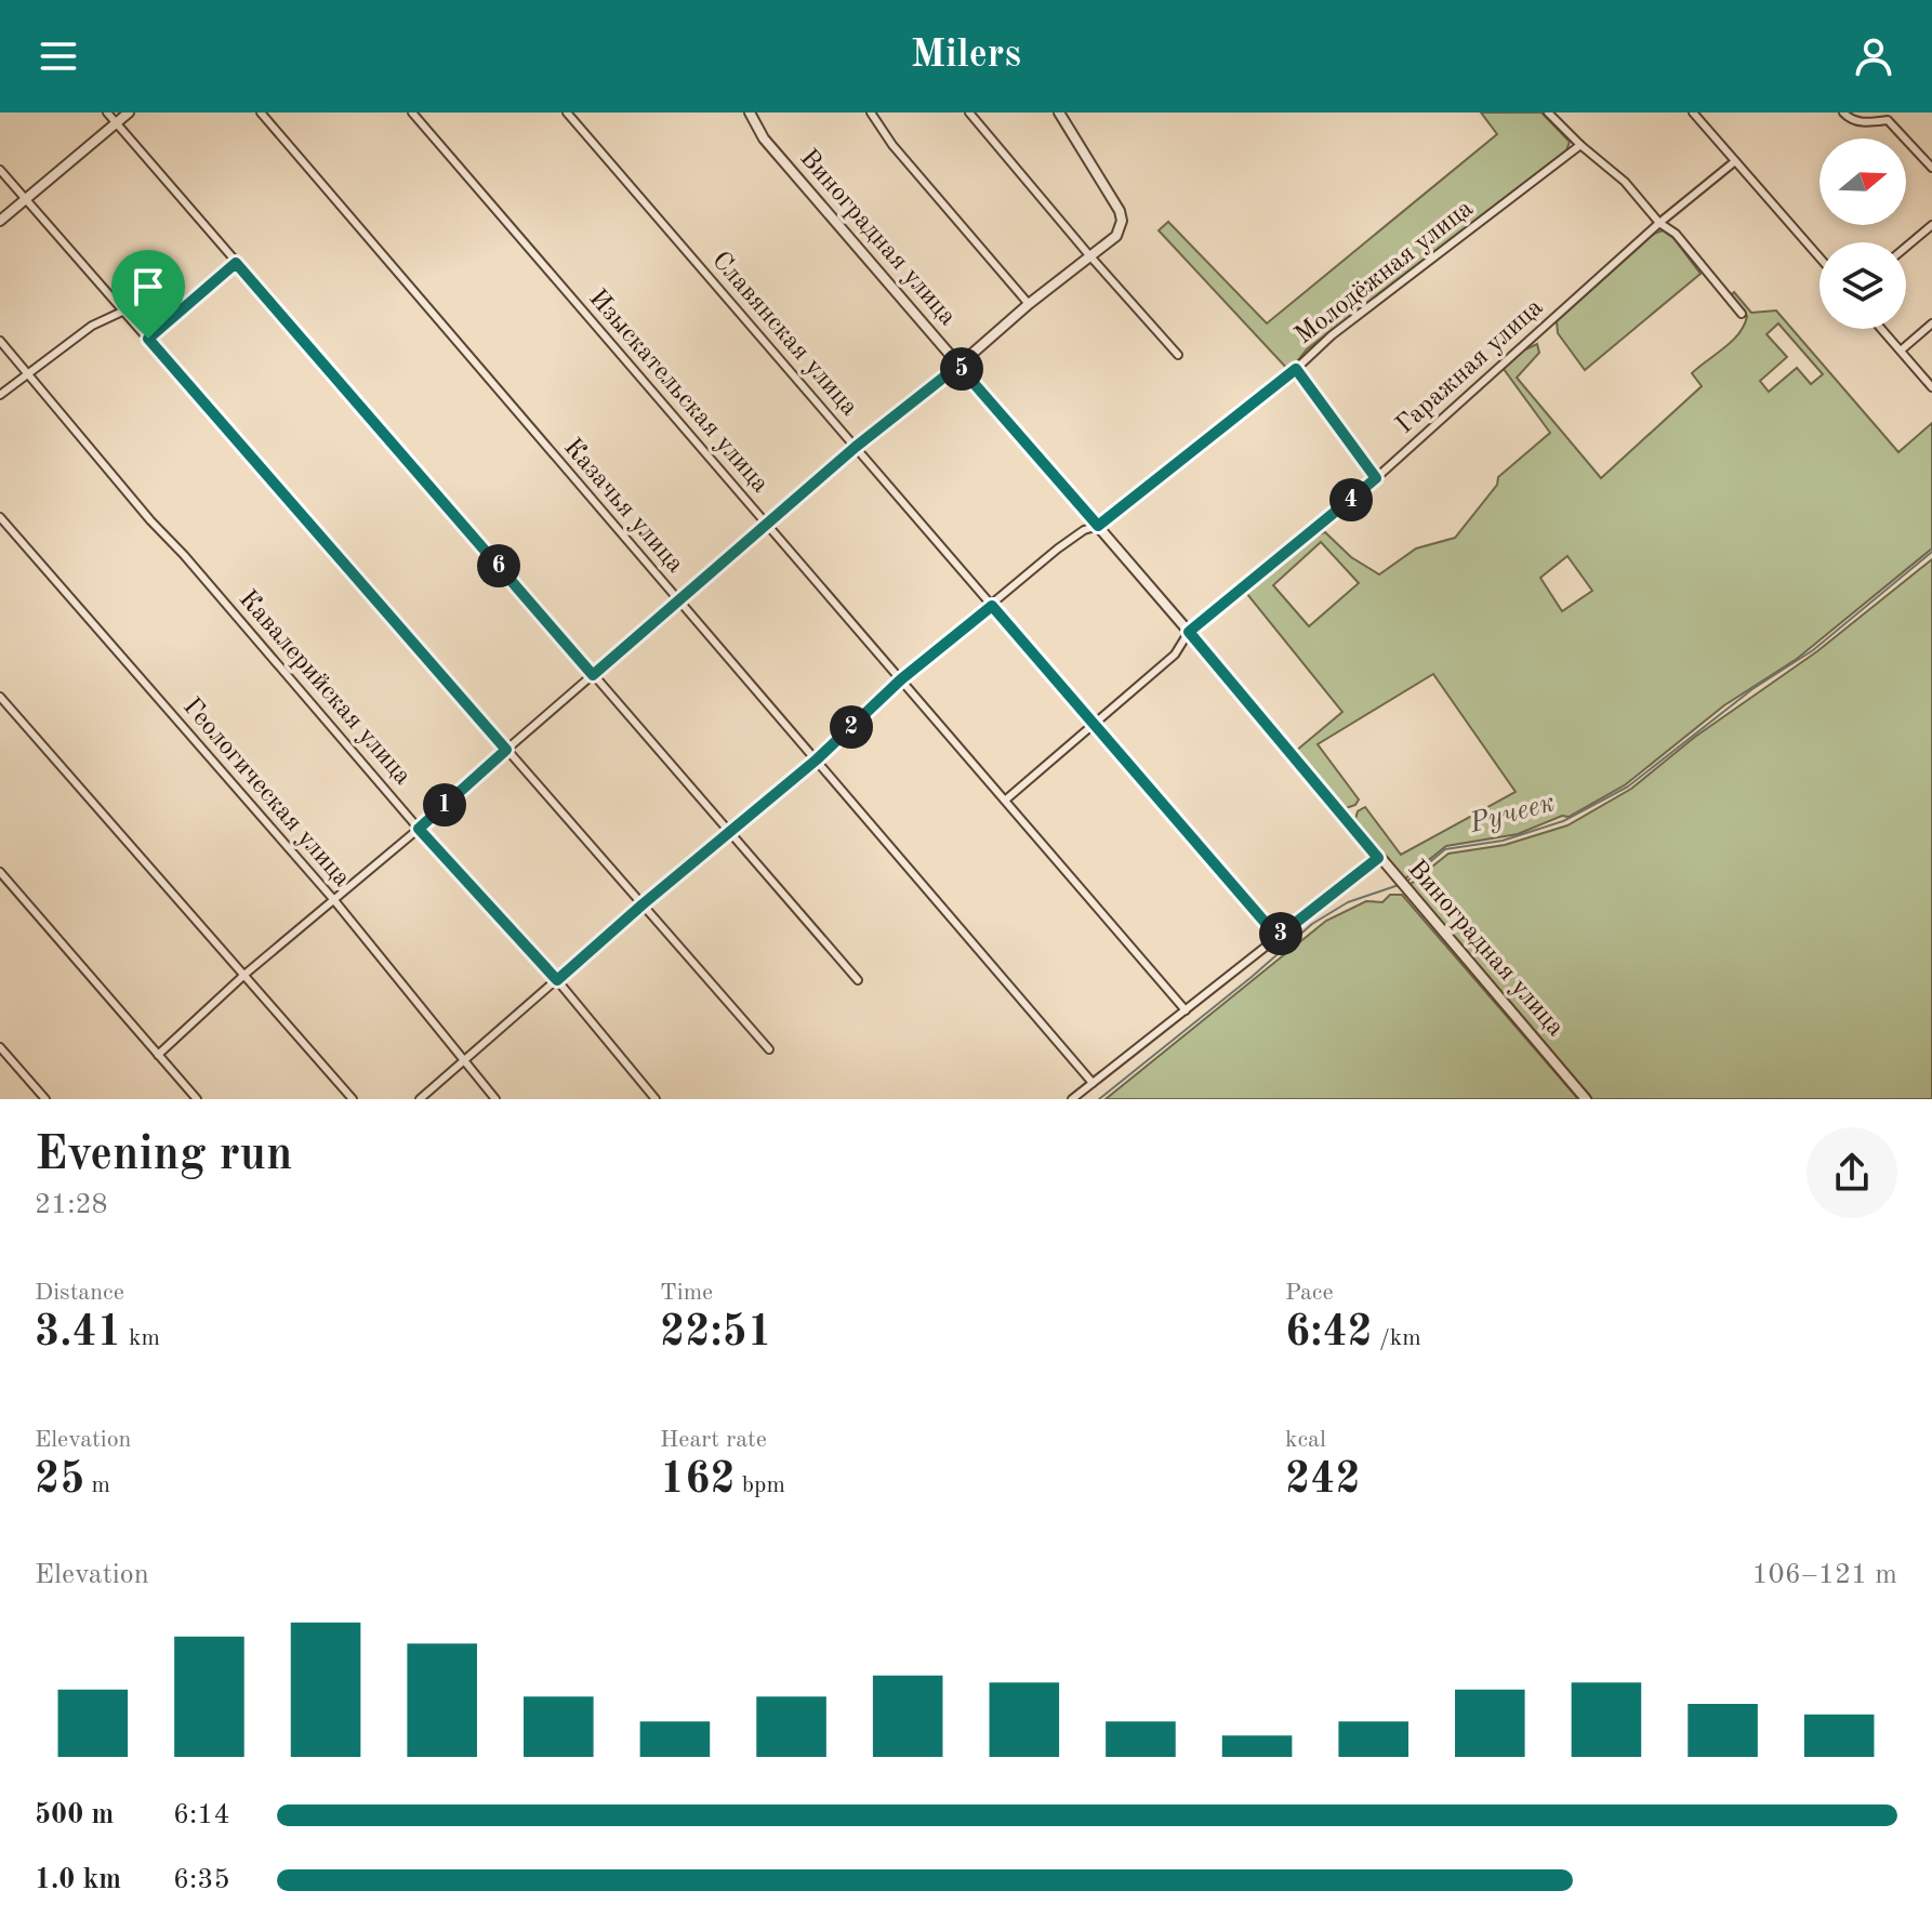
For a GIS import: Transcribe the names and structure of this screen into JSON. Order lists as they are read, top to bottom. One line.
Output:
{"streets":{"street":["Виноградная улица","Молодёжная улица","Славянская улица","Гаражная улица","Изыскательская улица","Казачья улица","Кавалерийская улица","Геологическая улица"]},"crossings":[["Виноградная улица","Молодёжная улица"],["Виноградная улица","Гаражная улица"],["Молодёжная улица","Славянская улица"],["Молодёжная улица","Изыскательская улица"],["Молодёжная улица","Казачья улица"],["Молодёжная улица","Кавалерийская улица"],["Молодёжная улица","Геологическая улица"],["Славянская улица","Гаражная улица"],["Гаражная улица","Изыскательская улица"]],"water":["Ручеек"],"north":"right","page":{"header":"Milers","pins":["5","4","6","2","1","3"],"heading":["Evening run","21:28"],"stats":[["Distance","3.41 km"],["Time","22:51"],["Pace","6:42 /km"],["Elevation","25 m"],["Heart rate","162 bpm"],["kcal","242"]],"chart":["Elevation","106–121 m"],"list":[{"name":"500 m","note":"6:14"},{"name":"1.0 km","note":"6:35"}]}}
